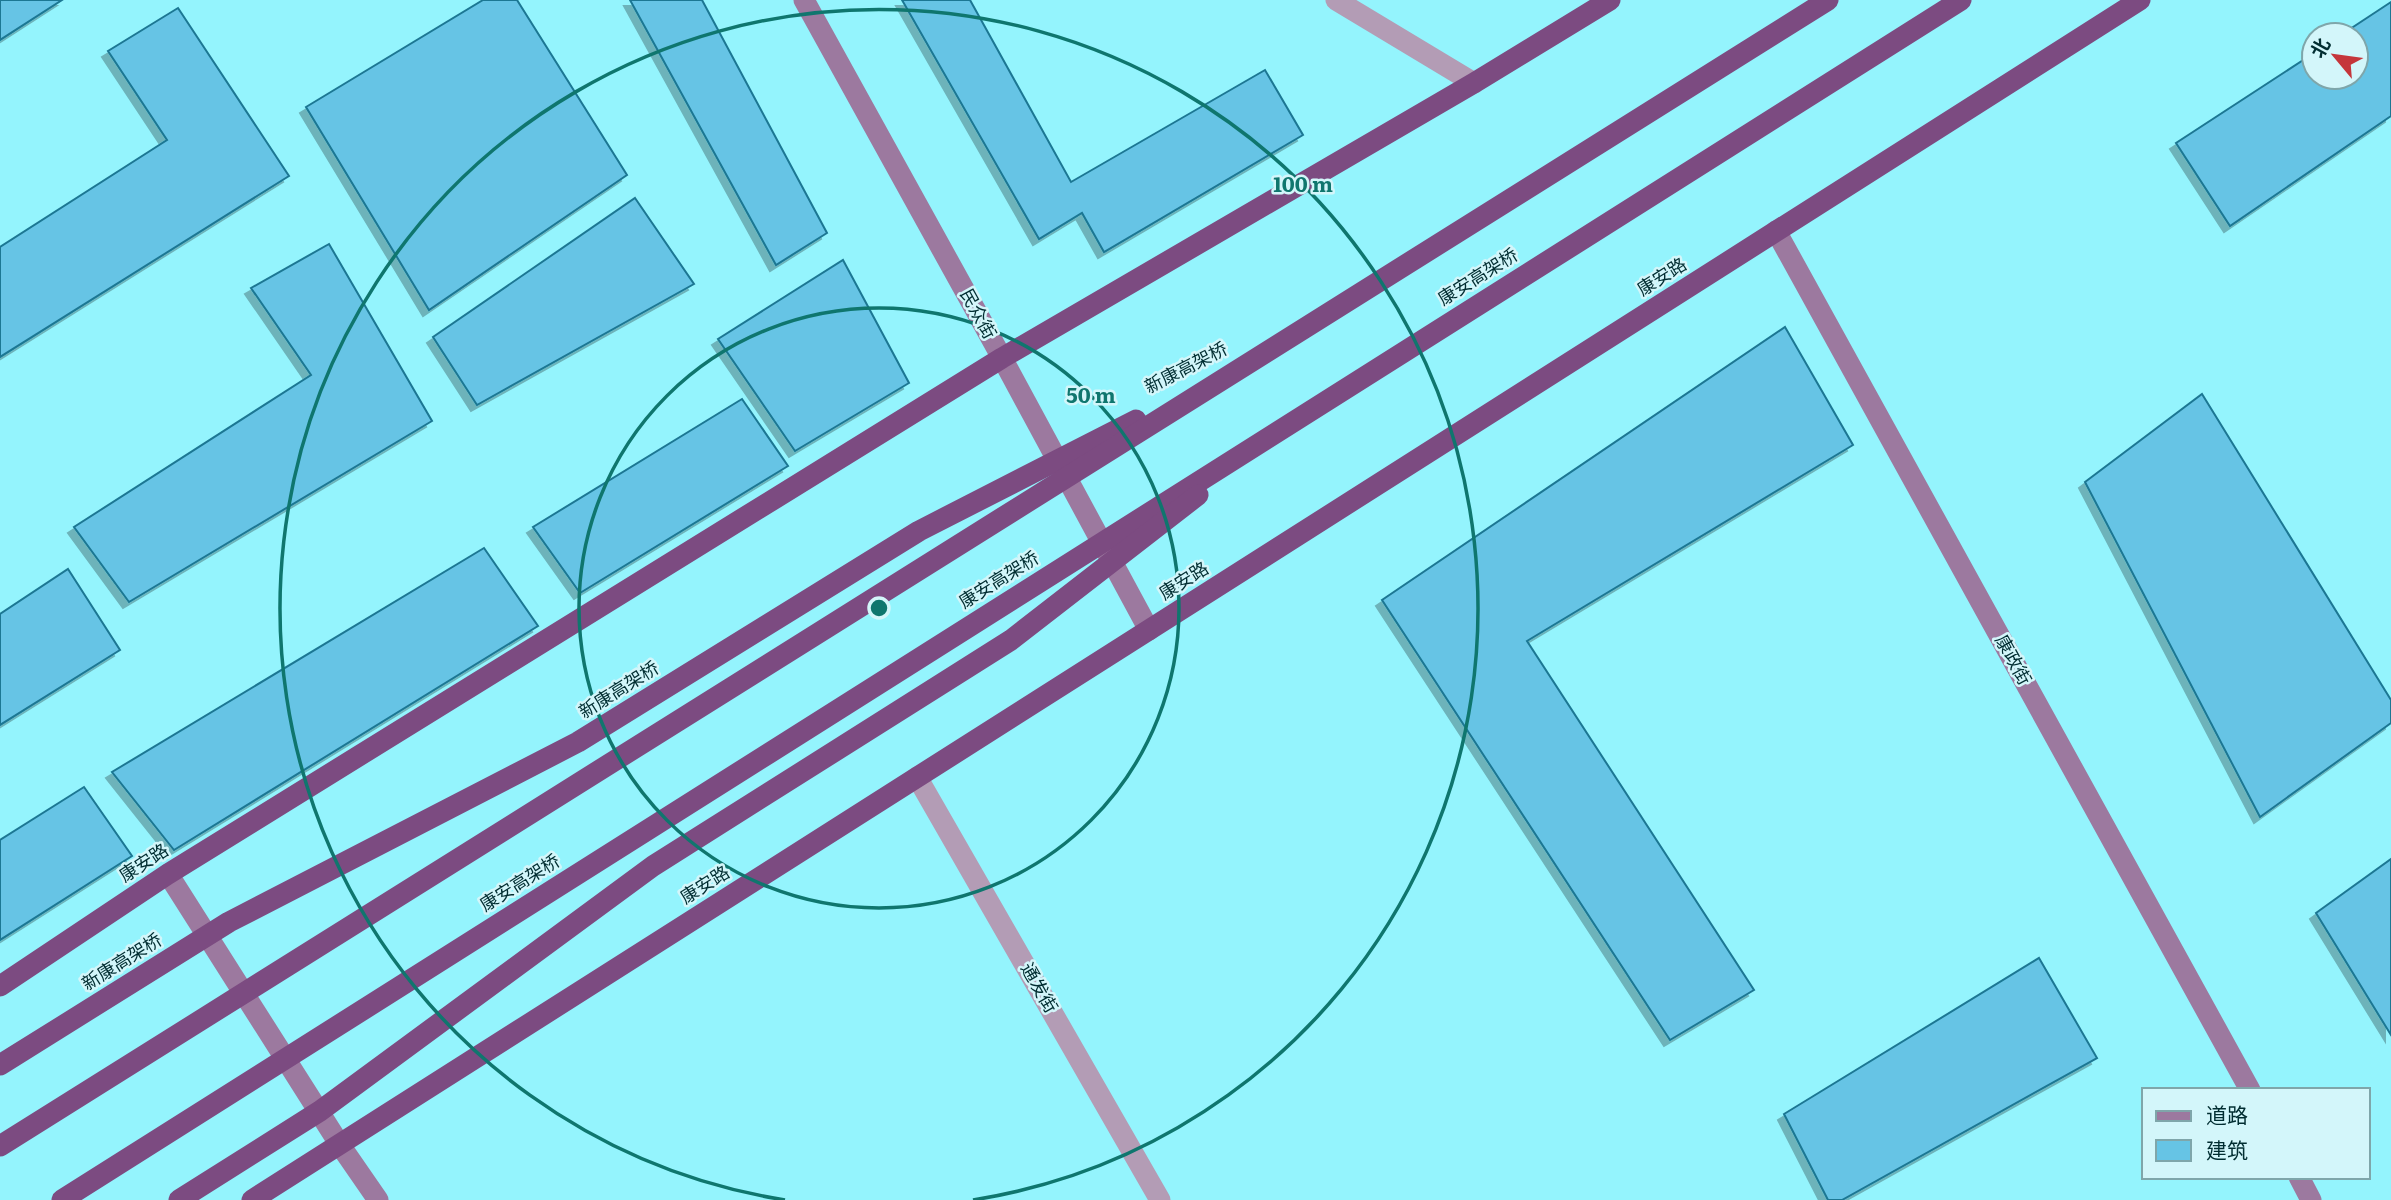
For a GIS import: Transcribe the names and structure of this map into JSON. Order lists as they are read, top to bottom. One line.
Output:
{"streets":{"highway":["康安高架桥","康安路","新康高架桥"],"street":["民众街","康政街","通发街"]},"crossings":[["康安路","民众街"],["康安路","康政街"],["康安路","通发街"]],"legend":["道路","建筑"],"north":"top left","rings":["100 m","50 m"]}
